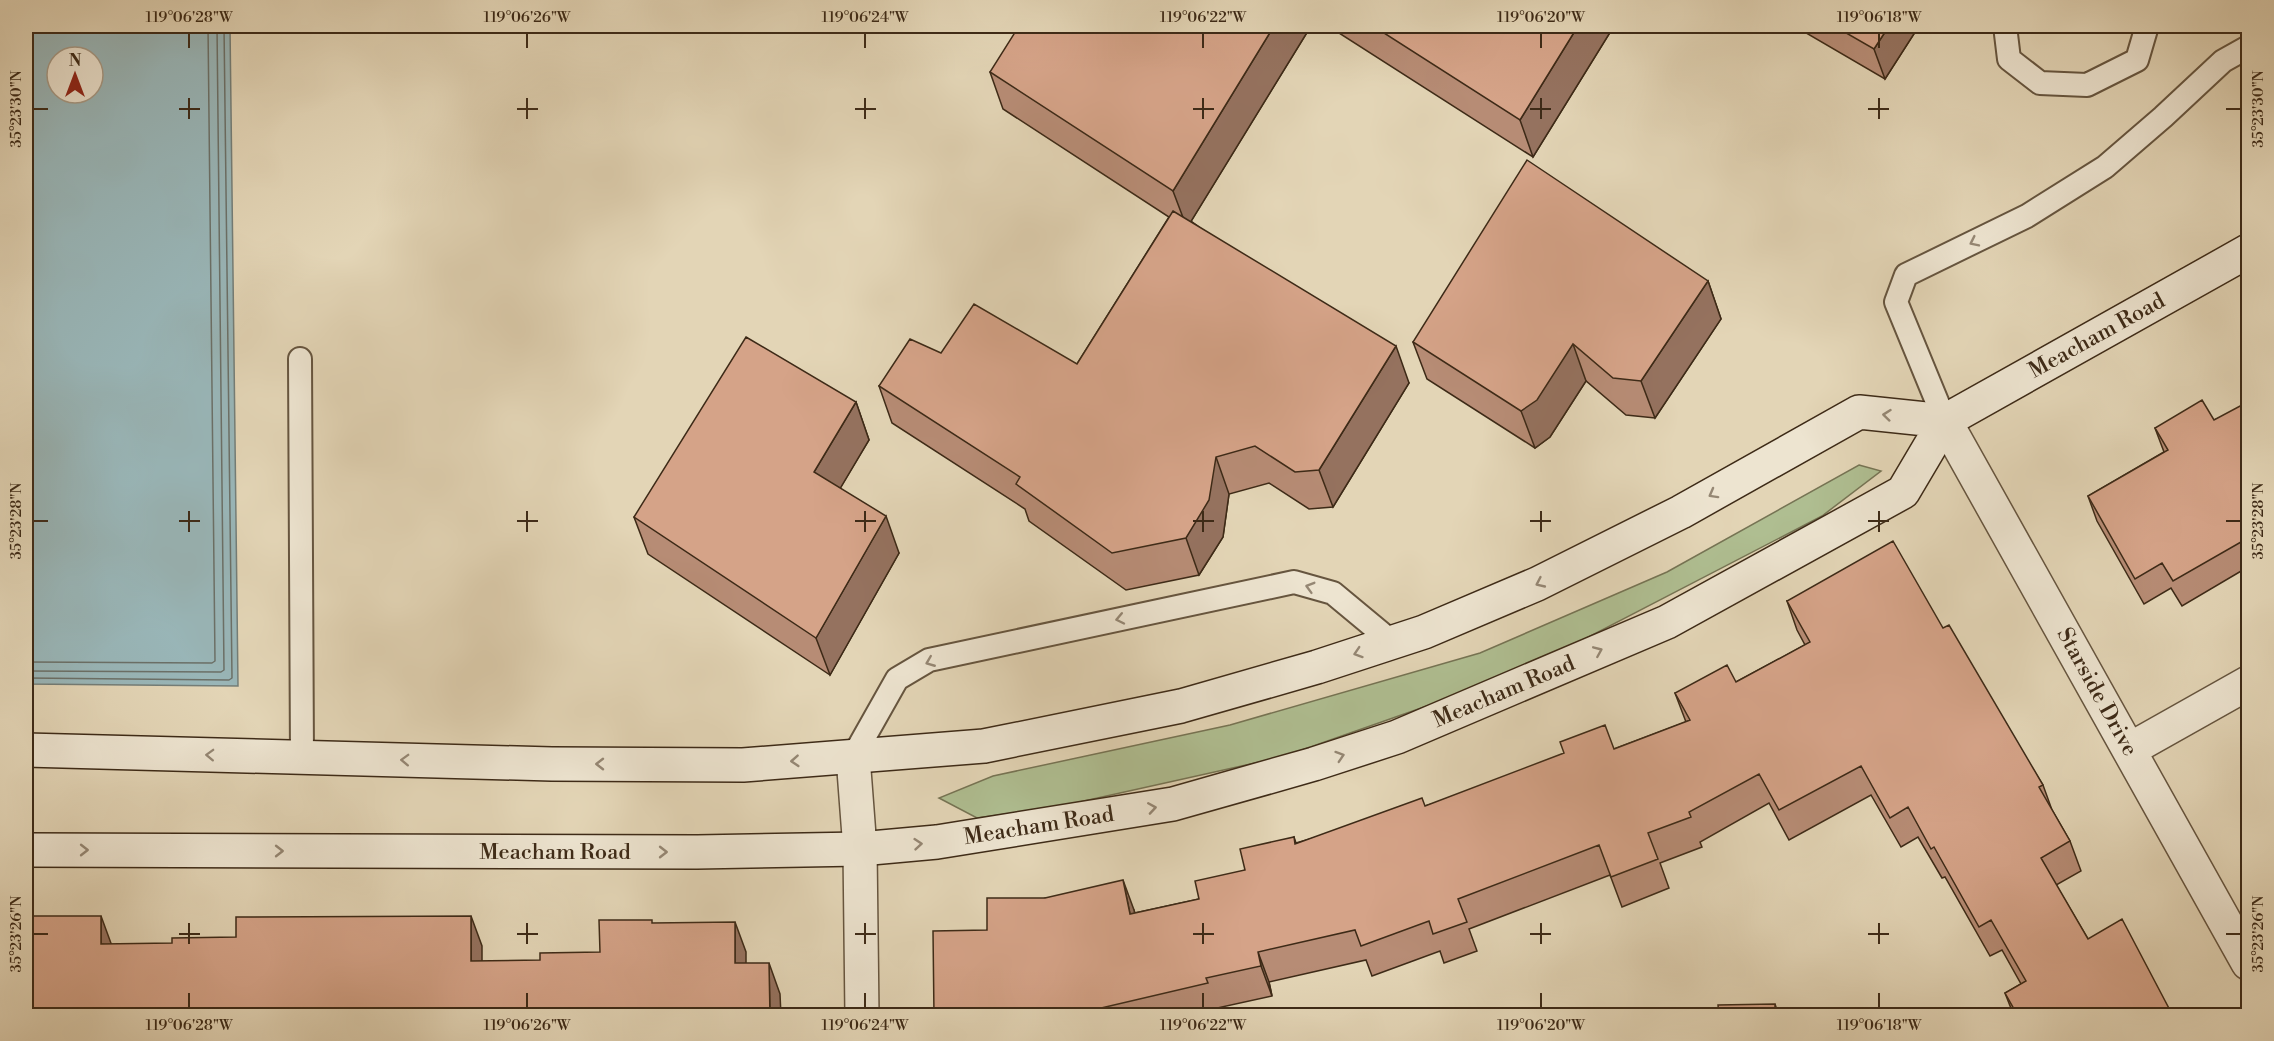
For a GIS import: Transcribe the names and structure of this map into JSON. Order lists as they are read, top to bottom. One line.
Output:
{"streets":{"street":["Meacham Road","Starside Drive"]},"crossings":[["Meacham Road","Starside Drive"]],"north":"top","coordinates":["119°06'28\"W","119°06'26\"W","119°06'24\"W","119°06'22\"W","119°06'20\"W","119°06'18\"W","35°23'30\"N","35°23'28\"N","35°23'26\"N"]}
